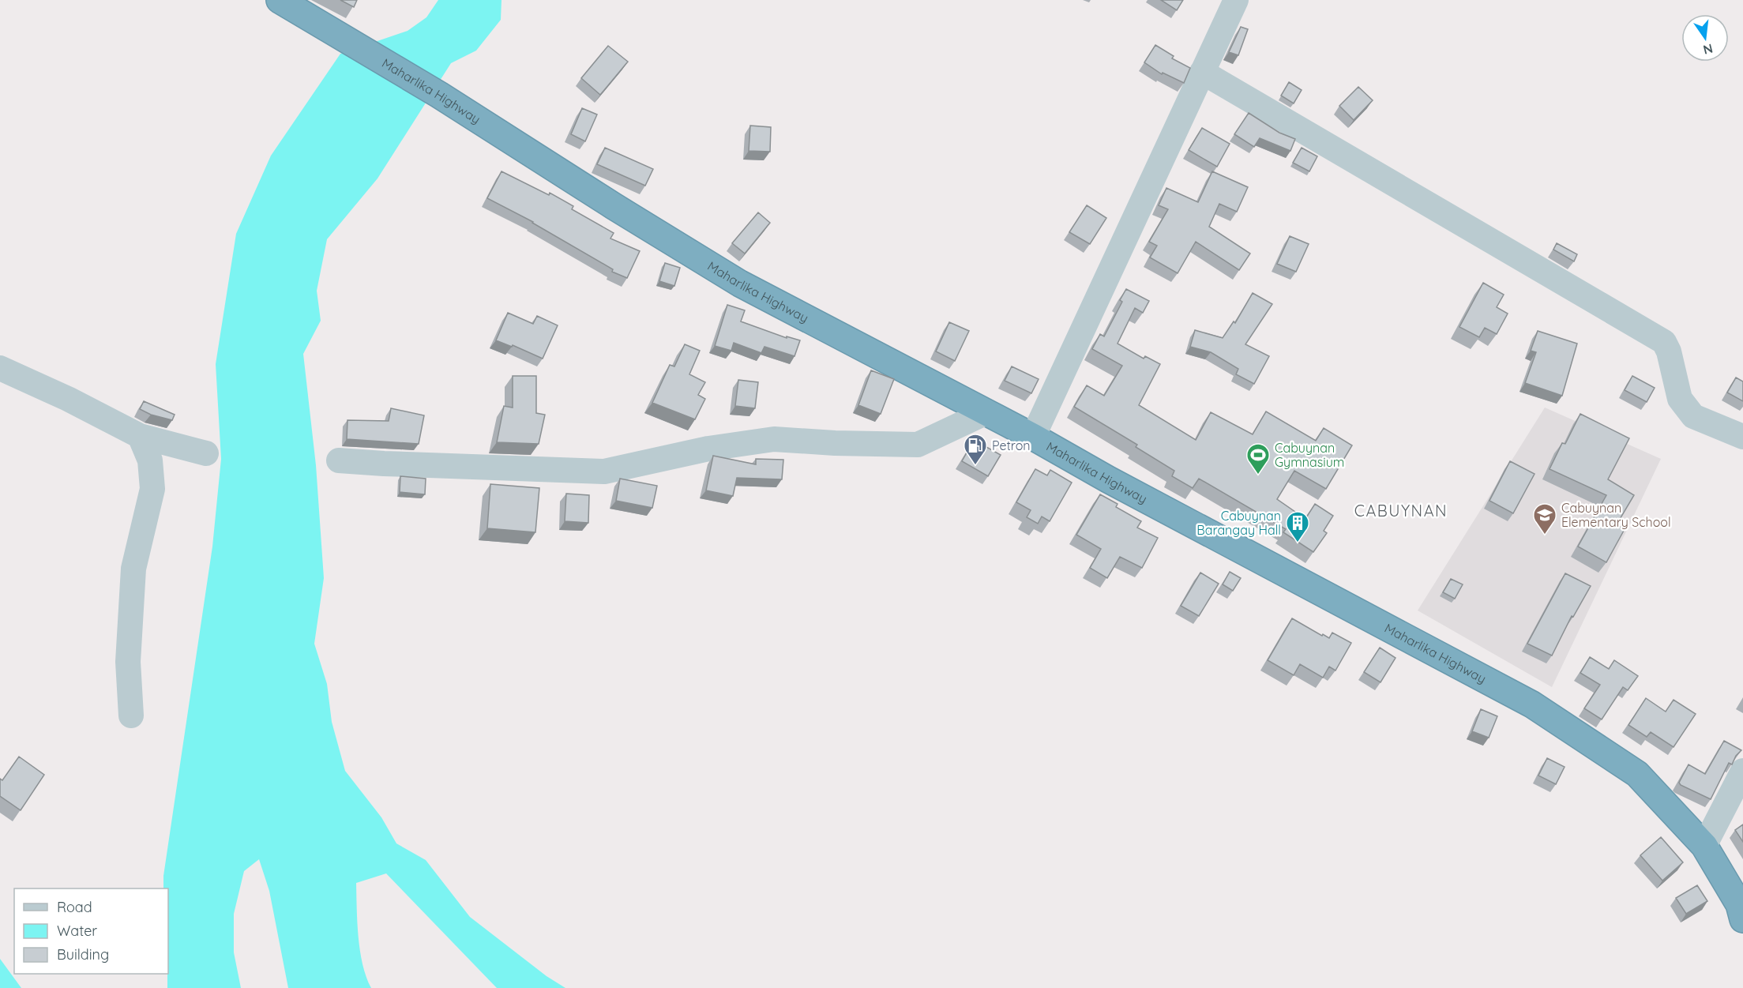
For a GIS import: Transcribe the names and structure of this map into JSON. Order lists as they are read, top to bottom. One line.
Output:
{"streets":{"highway":["Maharlika Highway"]},"districts":["CABUYNAN"],"places":{"fuel station":["Petron"],"sports":["Cabuynan Gymnasium"],"school or university":["Cabuynan Elementary School"],"building":["Cabuynan Barangay Hall"]},"legend":["Road","Water","Building"],"north":"bottom"}
